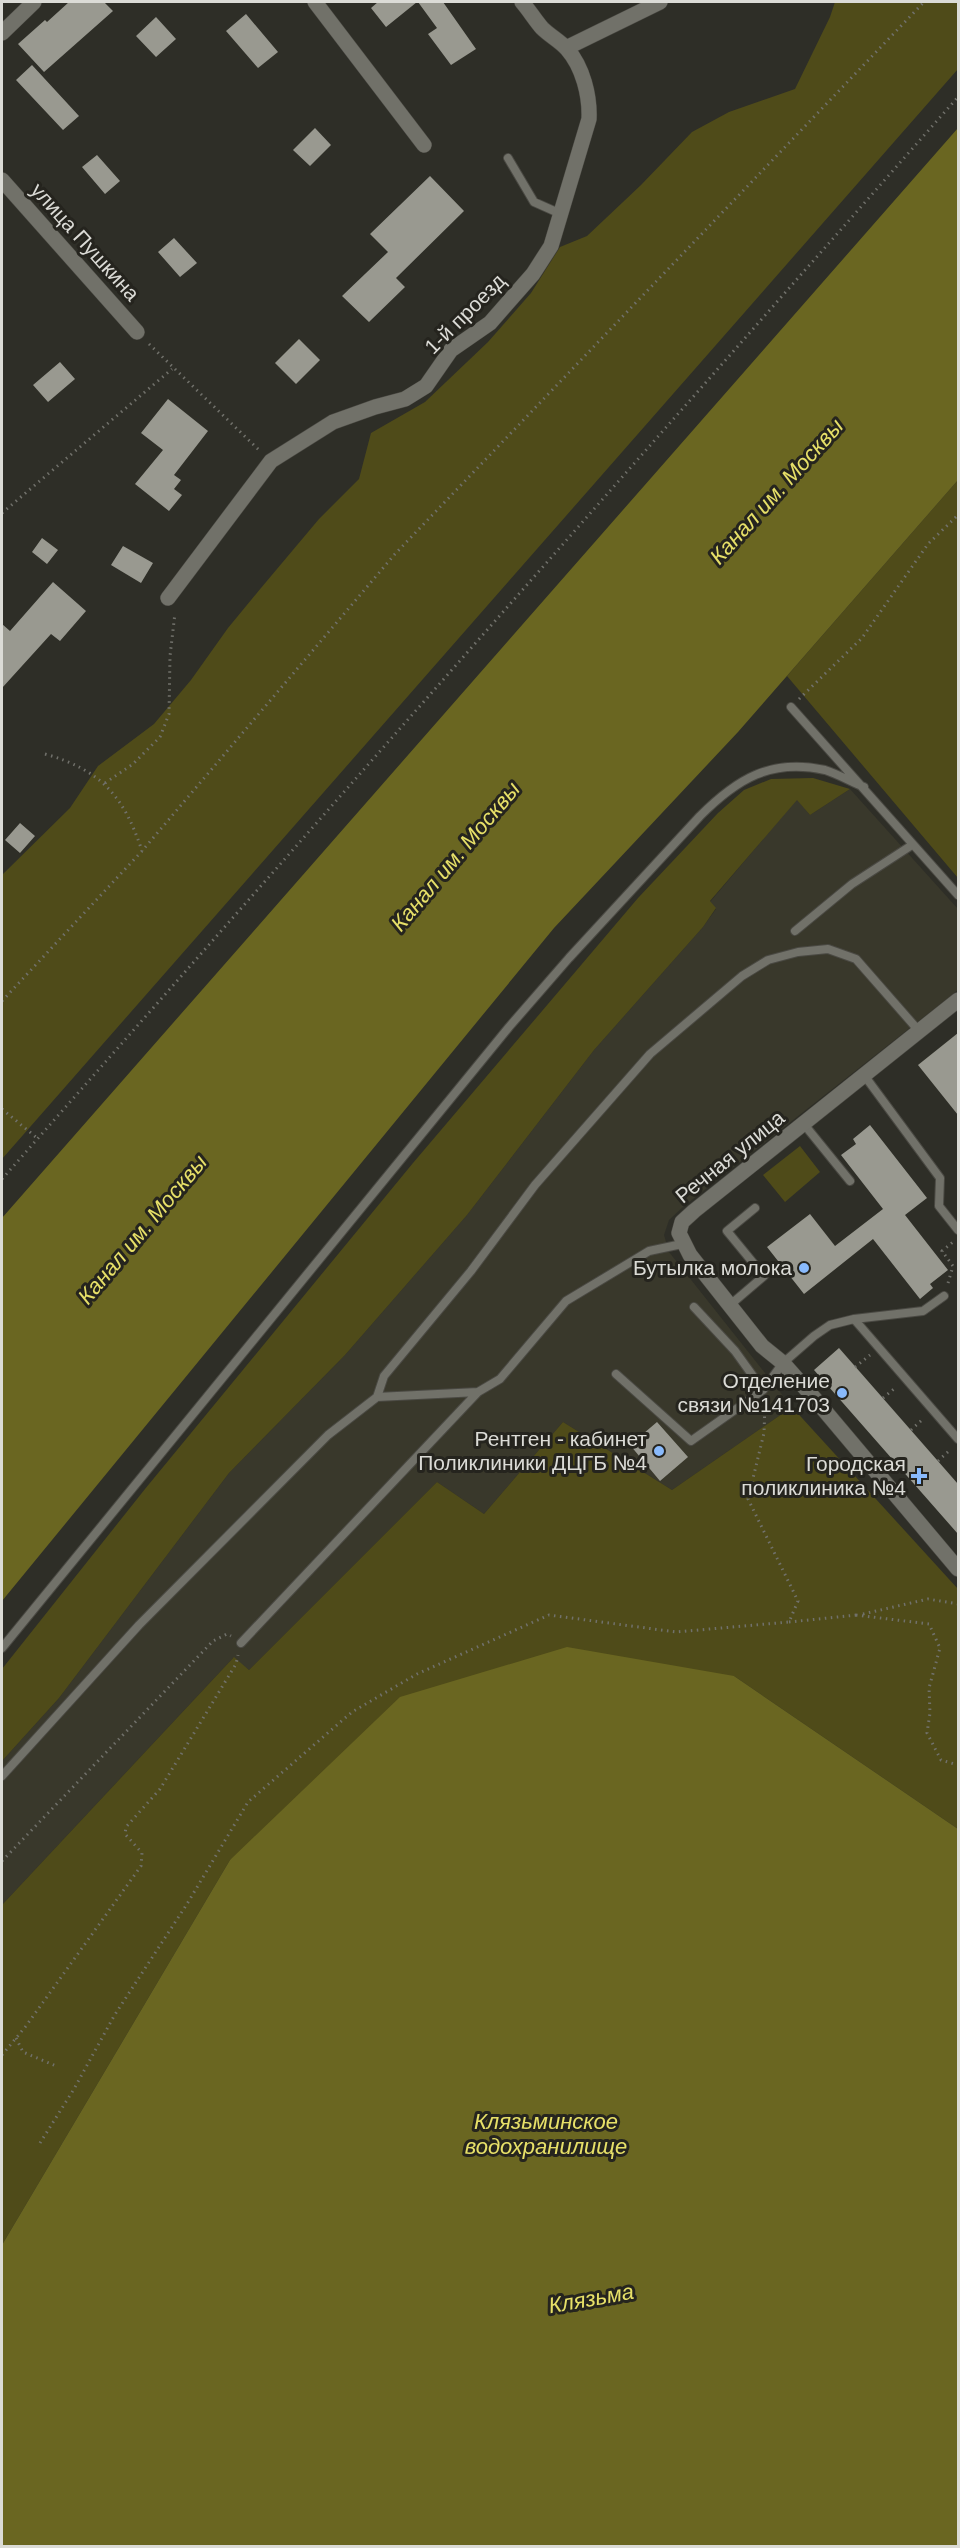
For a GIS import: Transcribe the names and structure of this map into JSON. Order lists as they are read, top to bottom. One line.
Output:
{"streets":{"street":["улица Пушкина","1-й проезд","Речная улица"]},"water":["Канал им. Москвы","Клязьминское водохранилище","Клязьма"],"places":{"other":["Бутылка молока","Отделение связи №141703","Рентген - кабинет Поликлиники ДЦГБ №4"],"health":["Городская поликлиника №4"]}}
